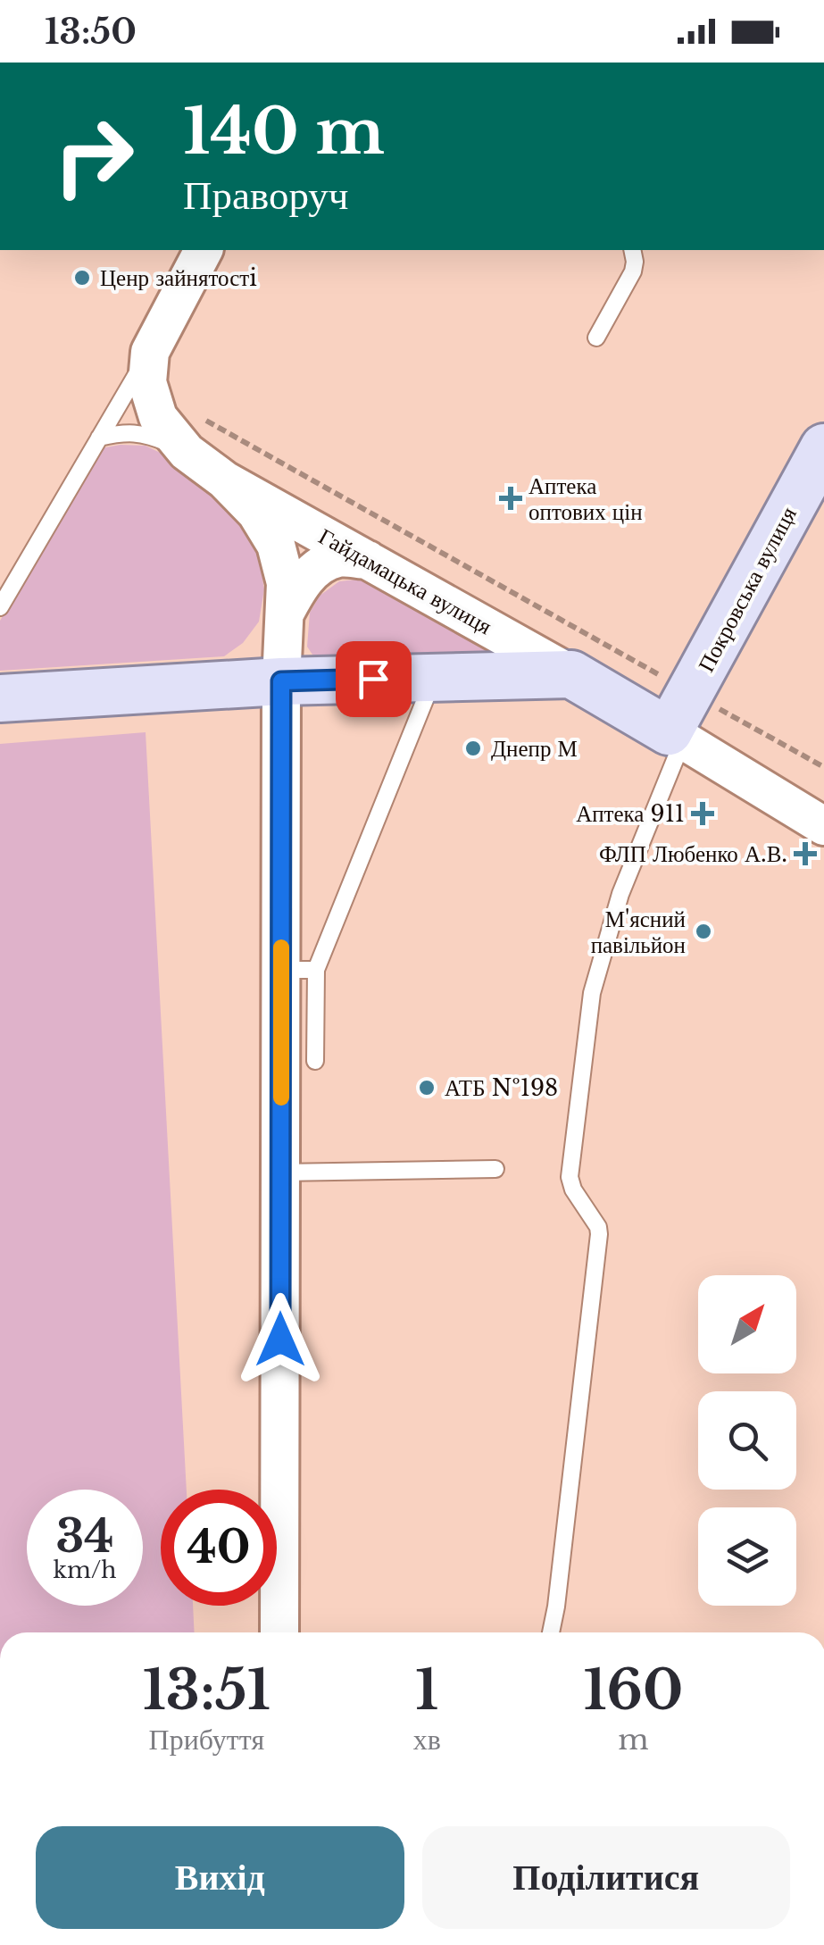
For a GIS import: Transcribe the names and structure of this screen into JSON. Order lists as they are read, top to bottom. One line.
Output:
{"streets":{"main road":["Гайдамацька вулиця","Покровська вулиця"]},"crossings":[["Гайдамацька вулиця","Покровська вулиця"]],"places":{"other":["Ценр зайнятостi","Днепр М","М'ясний павільйон","АТБ №198"],"health":["Аптека оптових цін","Аптека 911","ФЛП Любенко А.В."]},"north":"top right","page":{"status":"13:50","turn":["140 m","Праворуч"],"speed":"34 km/h","limit":"40","eta":["13:51","Прибуття","1","хв","160","m"],"buttons":["Вихід","Поділитися"]}}
